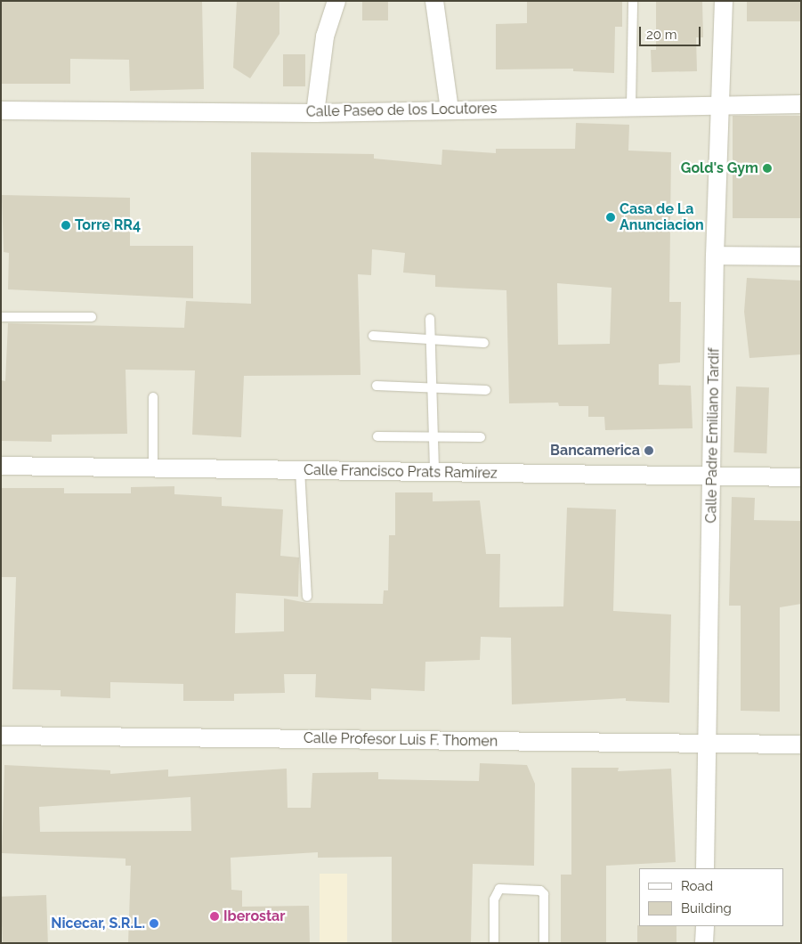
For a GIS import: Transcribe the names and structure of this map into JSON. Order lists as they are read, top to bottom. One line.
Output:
{"streets":{"street":["Calle Paseo de los Locutores","Calle Padre Emiliano Tardif","Calle Francisco Prats Ramírez","Calle Profesor Luis F. Thomen"]},"crossings":[["Calle Paseo de los Locutores","Calle Padre Emiliano Tardif"],["Calle Padre Emiliano Tardif","Calle Francisco Prats Ramírez"],["Calle Padre Emiliano Tardif","Calle Profesor Luis F. Thomen"]],"places":["Gold's Gym","Casa de La Anunciacion","Torre RR4","Bancamerica","Iberostar","Nicecar, S.R.L."],"legend":["Road","Building"],"scale_bar":"20 m"}
